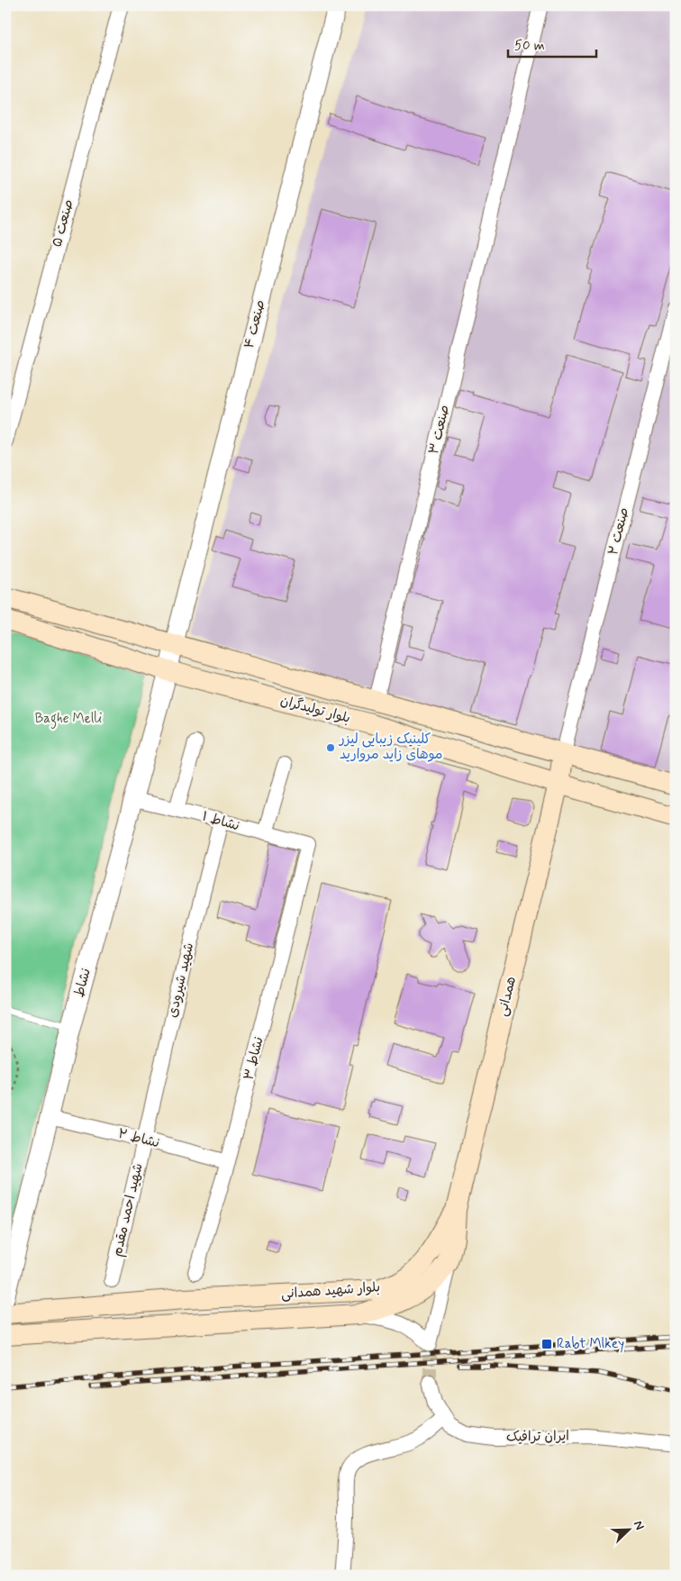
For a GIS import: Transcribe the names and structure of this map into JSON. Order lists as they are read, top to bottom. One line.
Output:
{"streets":{"main road":["بلوار تولیدگران","همدانی","بلوار شهید همدانی"],"street":["صنعت ۵","صنعت ۴","صنعت ۳","صنعت ۲","نشاط ۱","شهید شیرودی","نشاط","نشاط ۳","نشاط ۲","شهید احمد مقدم","ایران ترافیک"]},"crossings":[["صنعت ۴","بلوار تولیدگران"],["صنعت ۴","نشاط"],["صنعت ۳","بلوار تولیدگران"],["صنعت ۲","بلوار تولیدگران"],["صنعت ۲","همدانی"],["بلوار تولیدگران","نشاط"],["بلوار تولیدگران","همدانی"],["نشاط ۱","شهید شیرودی"],["نشاط ۱","نشاط"],["نشاط ۱","نشاط ۳"],["شهید شیرودی","نشاط ۲"],["شهید شیرودی","شهید احمد مقدم"],["نشاط","نشاط ۲"],["همدانی","بلوار شهید همدانی"],["نشاط ۳","نشاط ۲"],["نشاط ۲","شهید احمد مقدم"]],"parks":["Baghe Melli"],"places":{"other":["کلینیک زیبایی لیزر موهای زاید مروارید"],"transit":["Rabt Mlkey"]},"scale_bar":"50 m","north":"top right"}
